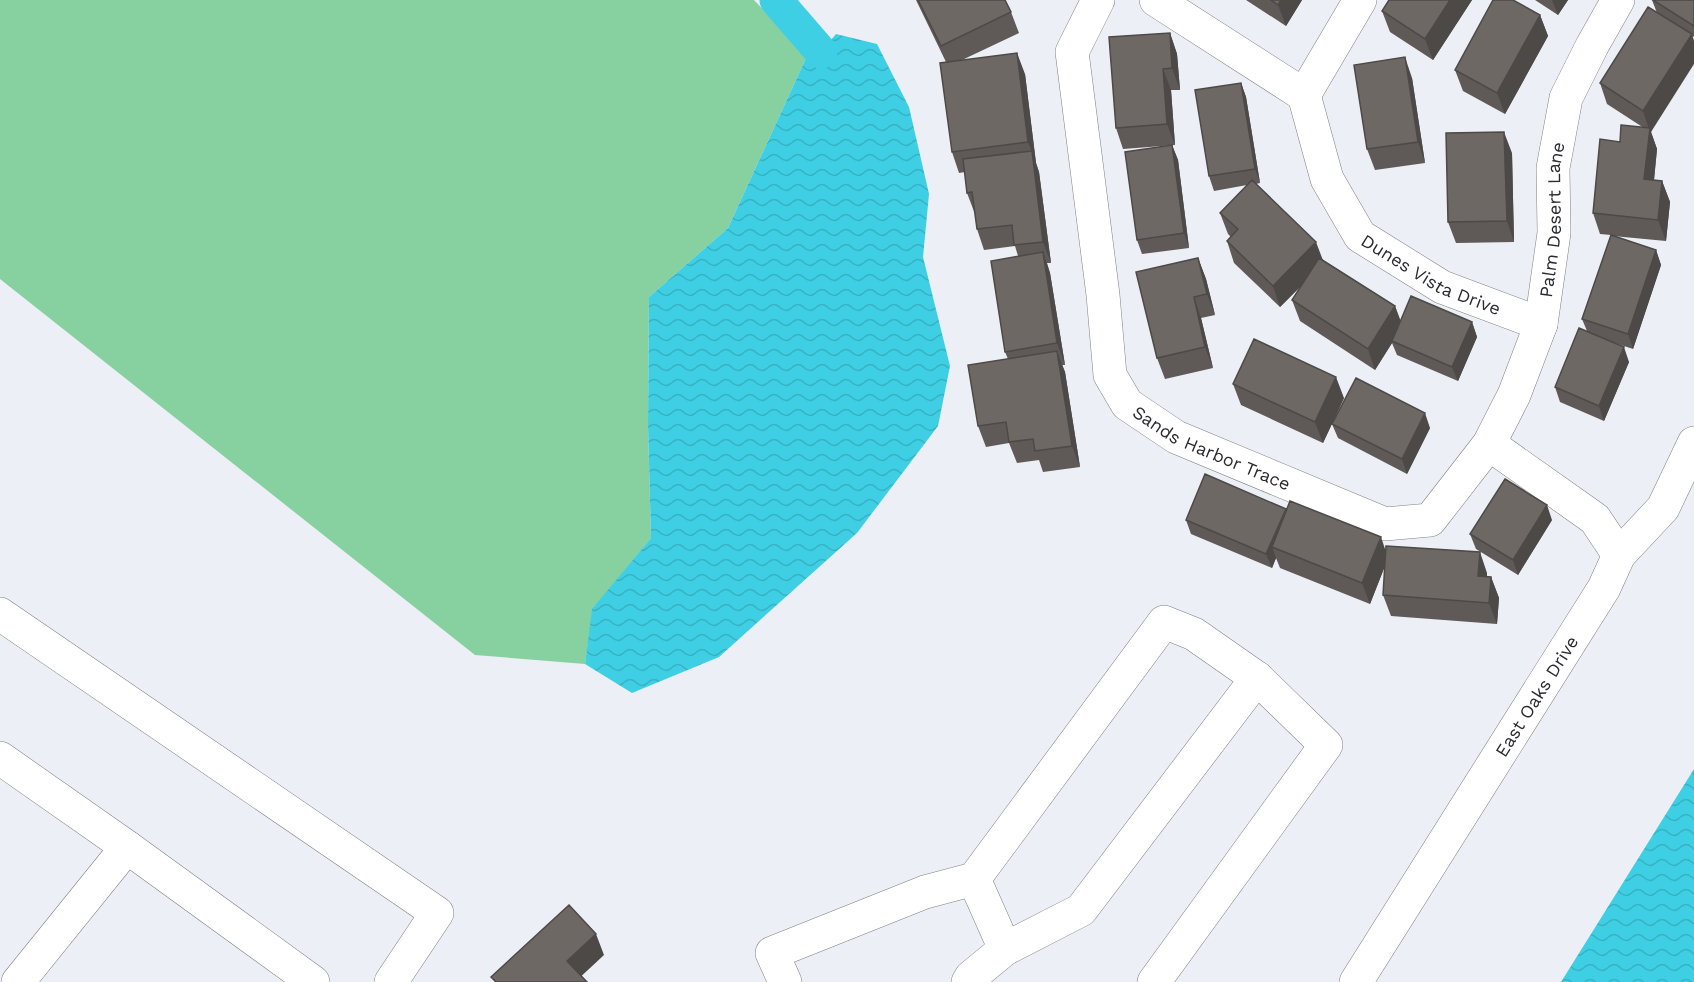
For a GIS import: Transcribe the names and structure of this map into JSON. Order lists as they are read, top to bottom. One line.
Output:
{"streets":{"street":["Palm Desert Lane","Dunes Vista Drive","Sands Harbor Trace","East Oaks Drive"]},"crossings":[["Palm Desert Lane","Dunes Vista Drive"],["Palm Desert Lane","Sands Harbor Trace"]]}
